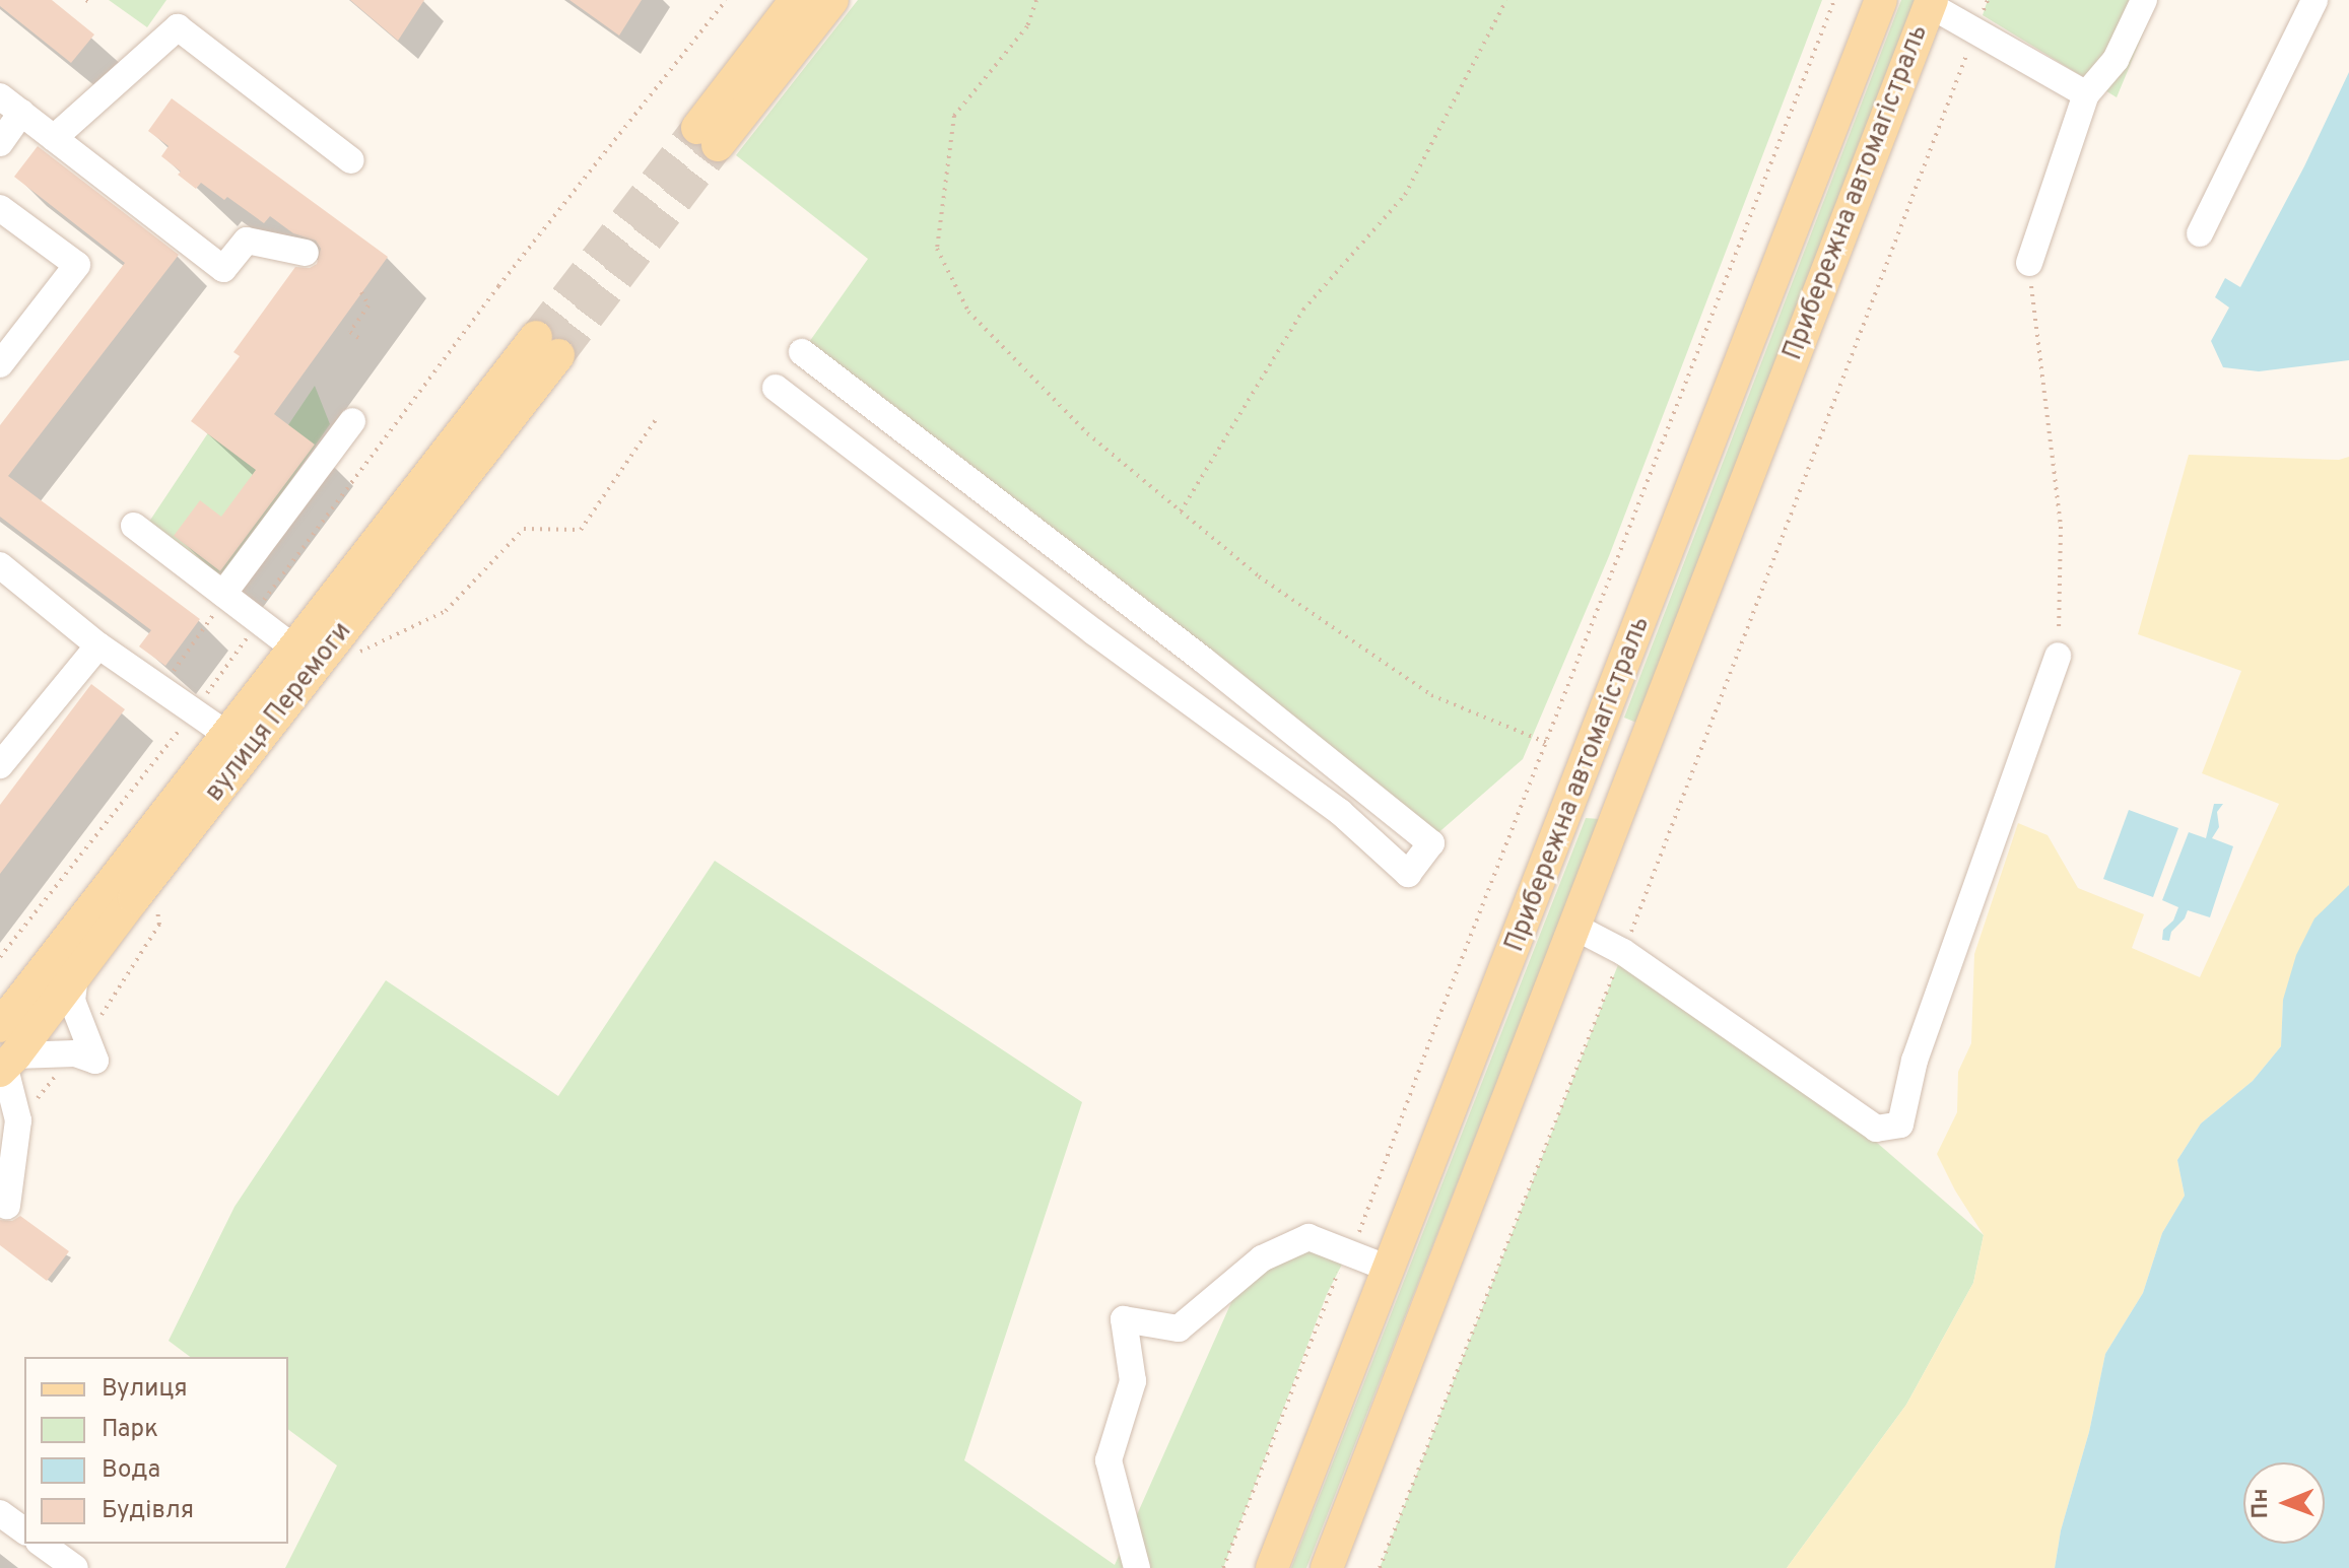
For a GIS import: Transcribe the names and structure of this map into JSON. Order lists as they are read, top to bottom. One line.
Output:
{"streets":{"main road":["Прибережна автомагістраль","вулиця Перемоги"]},"legend":["Вулиця","Парк","Вода","Будівля"],"north":"left"}
